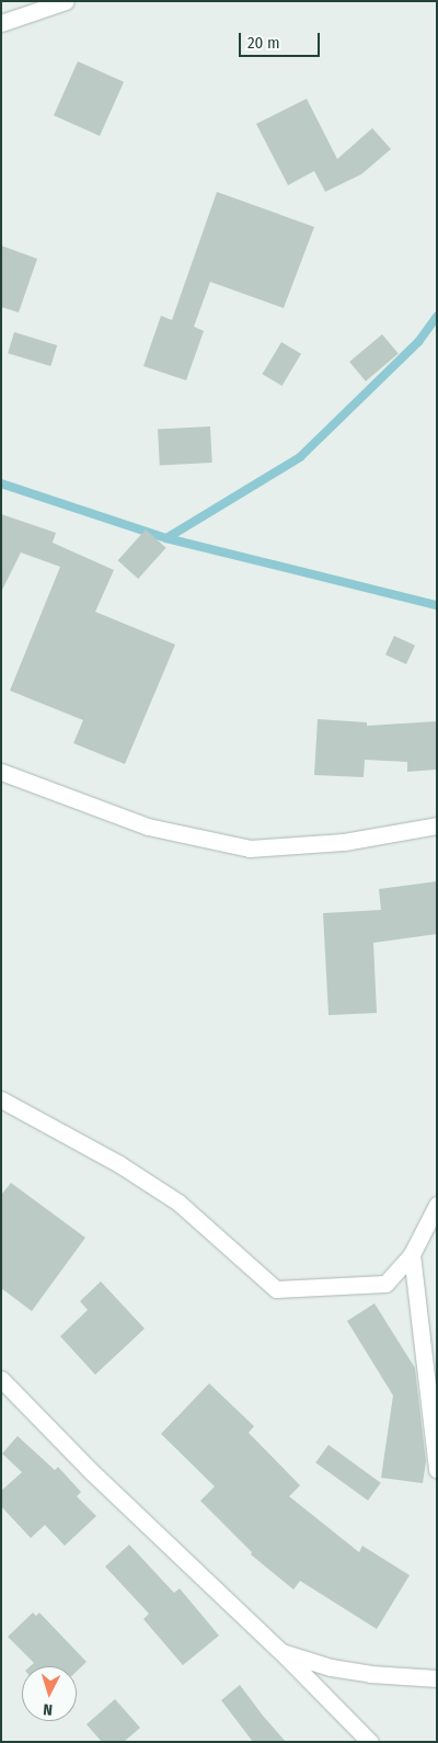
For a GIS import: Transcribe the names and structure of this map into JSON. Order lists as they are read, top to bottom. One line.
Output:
{"scale_bar":"20 m","north":"bottom"}
